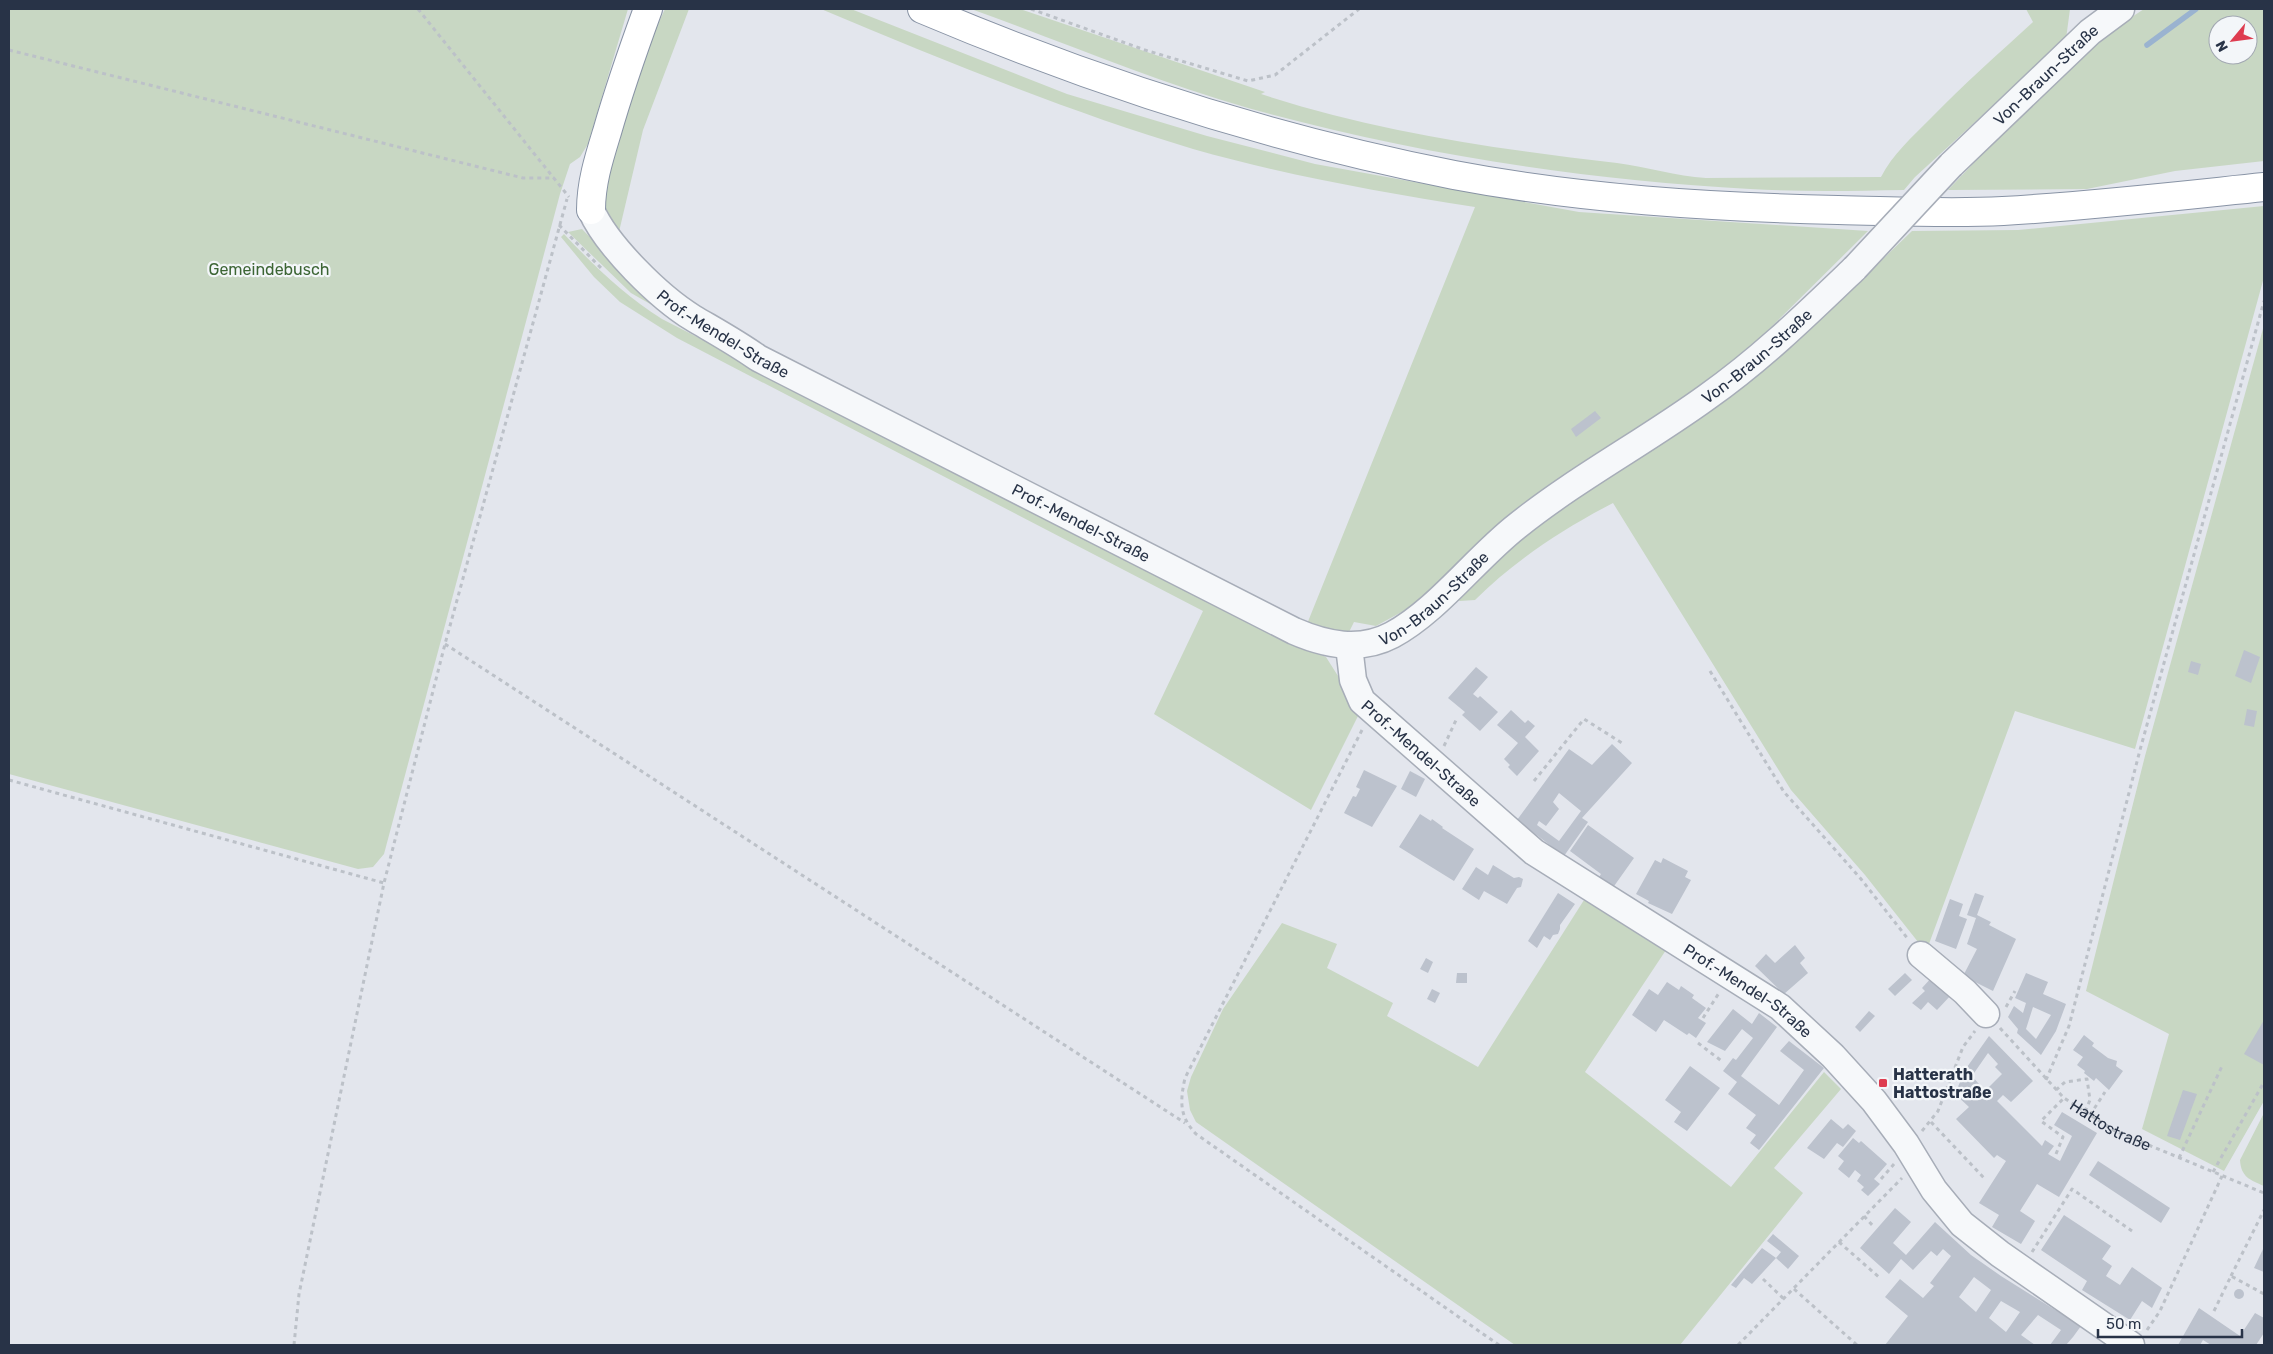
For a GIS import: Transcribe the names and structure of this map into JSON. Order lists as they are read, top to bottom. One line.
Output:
{"streets":{"street":["Von-Braun-Straße","Prof.-Mendel-Straße"],"path":["Hattostraße"]},"crossings":[["Von-Braun-Straße","Prof.-Mendel-Straße"]],"parks":["Gemeindebusch"],"places":{"transit":["Hatterath Hattostraße"]},"scale_bar":"50 m","north":"bottom left"}
